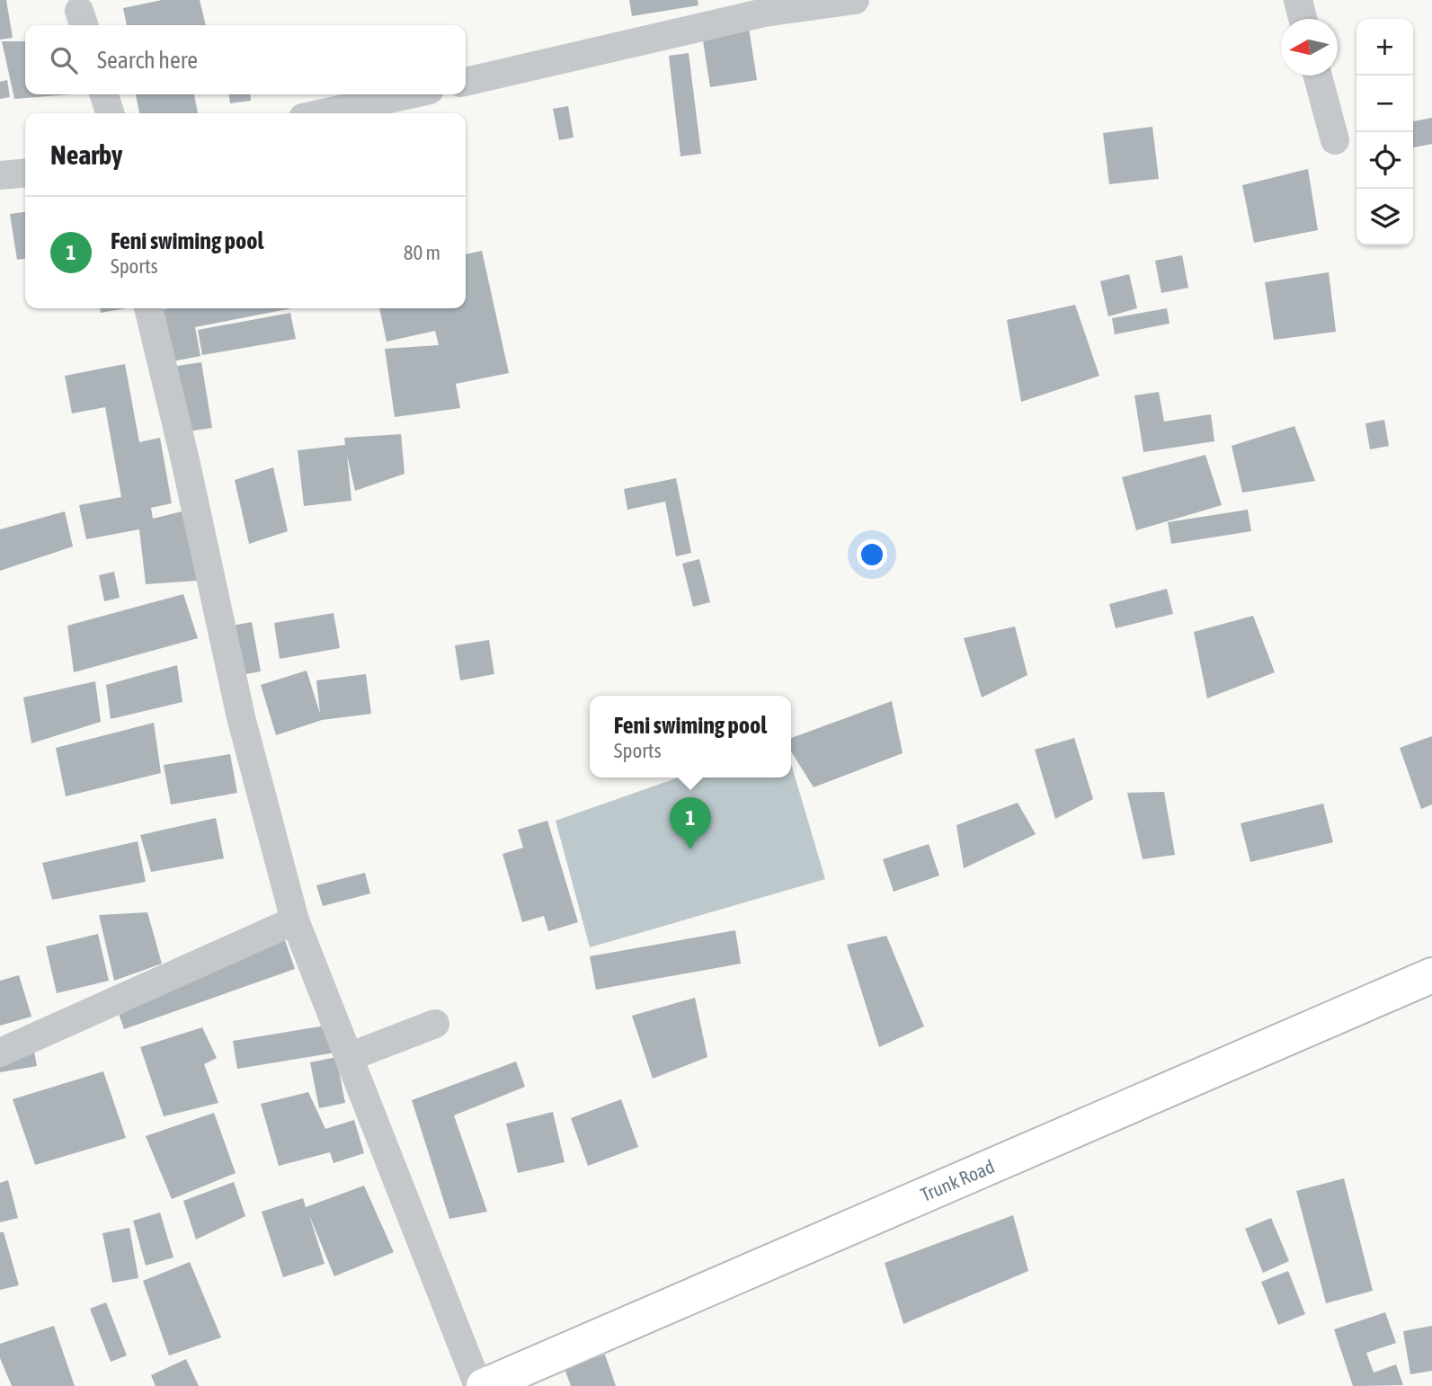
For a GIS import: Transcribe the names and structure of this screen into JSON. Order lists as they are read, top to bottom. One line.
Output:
{"streets":{"main road":["Trunk Road"]},"north":"left","page":{"map_buttons":["+","−"],"search":"Search here","heading":"Nearby","list":[{"mark":"1","name":"Feni swiming pool","note":"Sports","value":"80 m"}],"popup":["Feni swiming pool","Sports"],"pins":"1"}}
